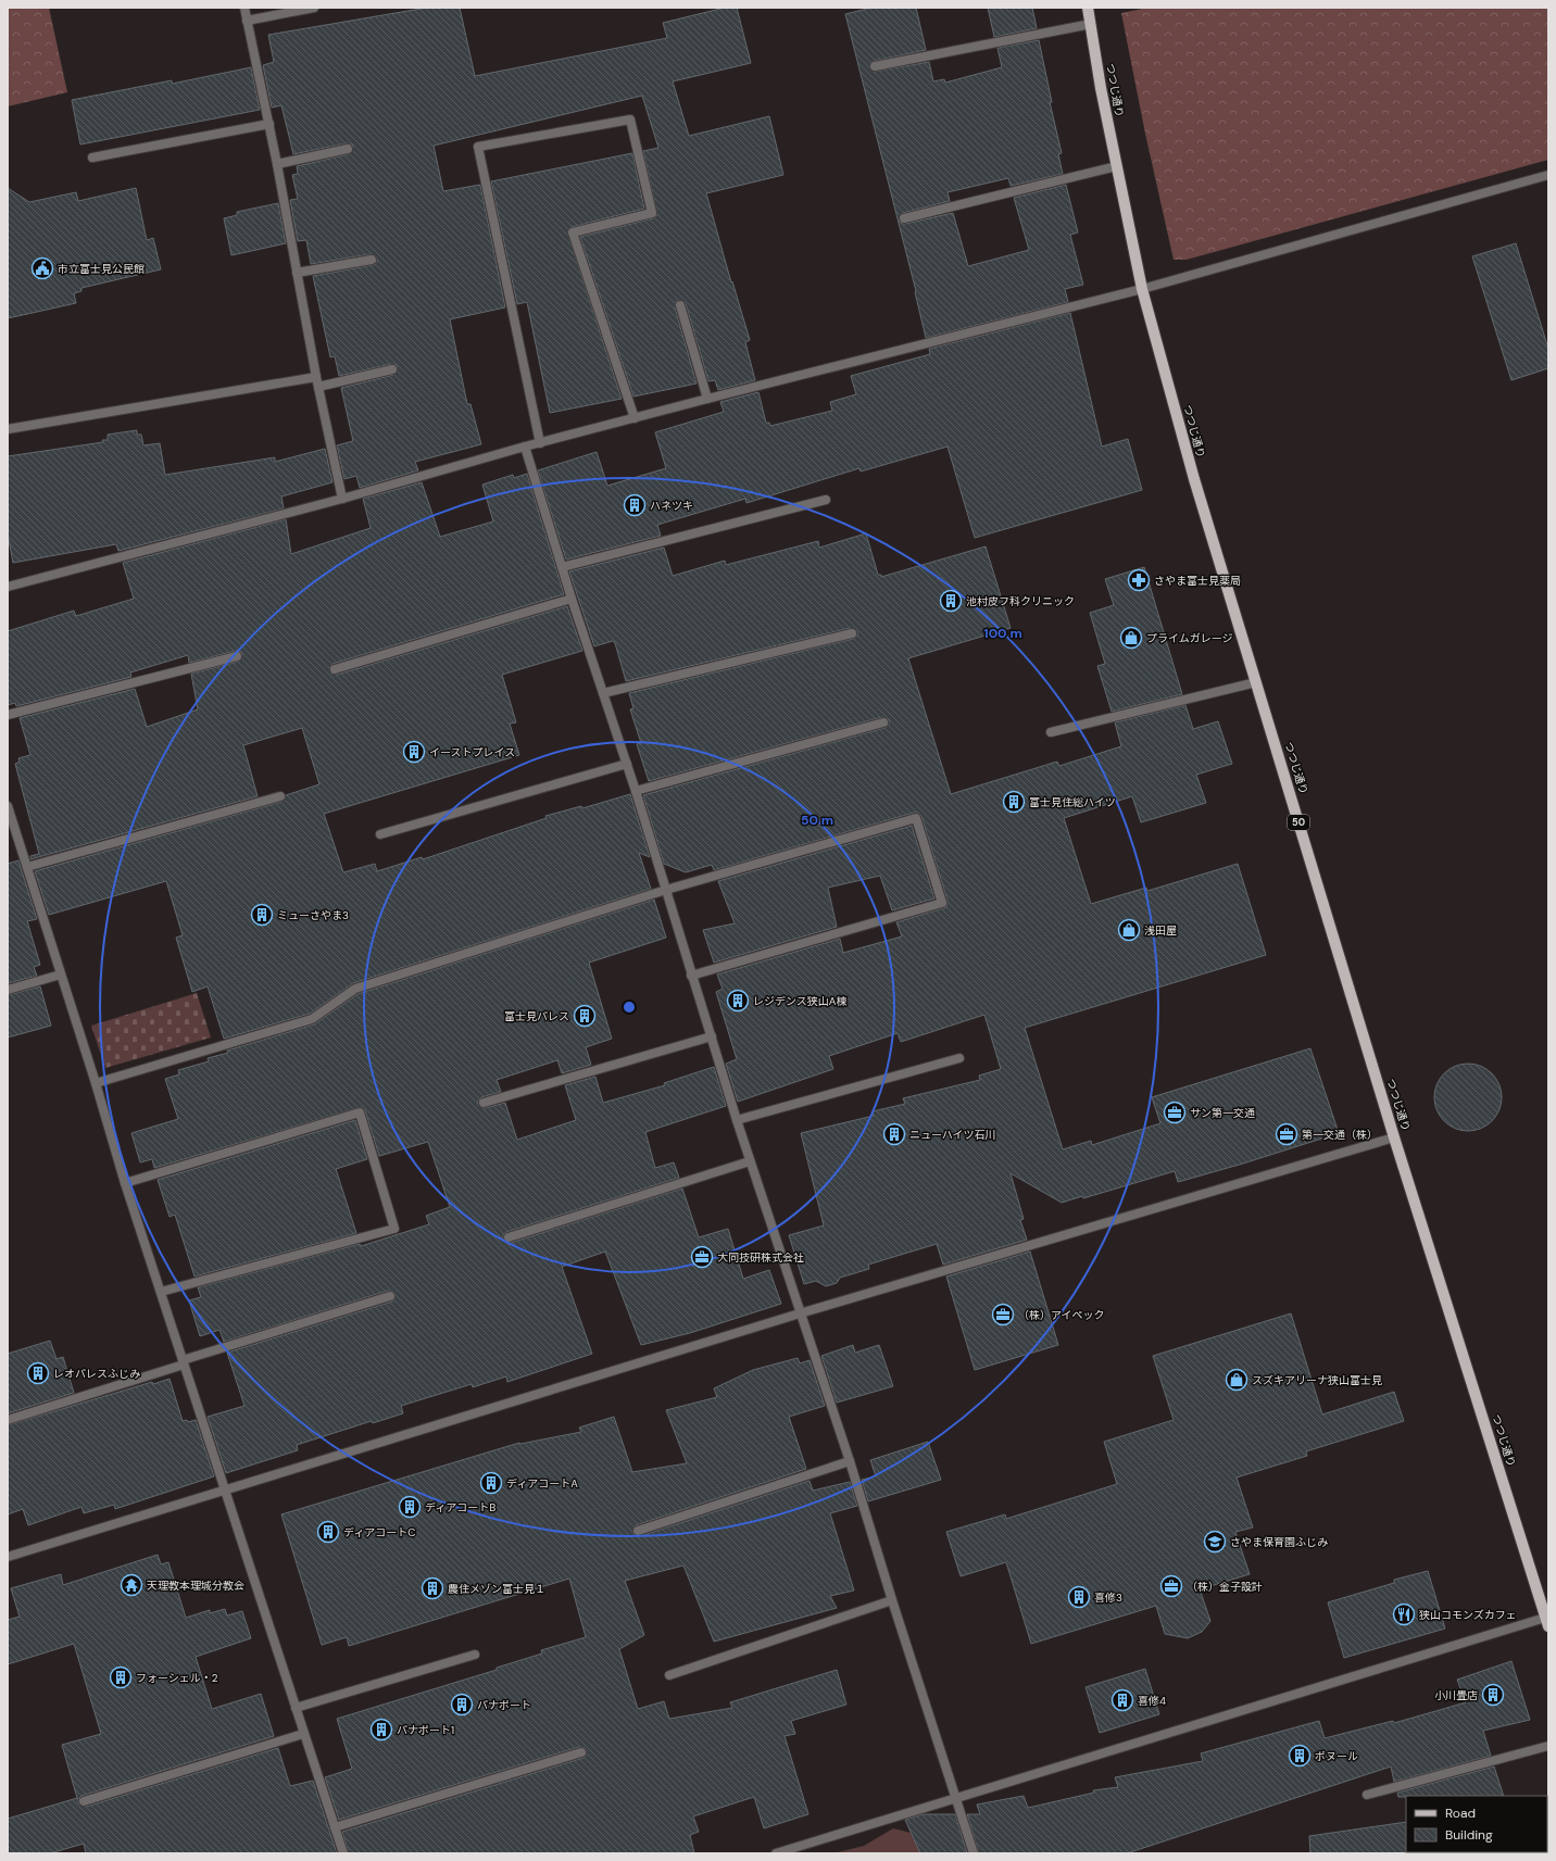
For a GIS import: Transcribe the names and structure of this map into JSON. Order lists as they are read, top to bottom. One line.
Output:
{"streets":{"main road":["つつじ通り","50"]},"places":{"public building":["市立富士見公民館"],"building":["ハネツキ","池村皮フ科クリニック","イーストプレイス","富士見住総ハイツ","ミューさやま3","レジデンス狭山A棟","富士見パレス","ニューハイツ石川","レオパレスふじみ","ディアコートA","ディアコートB","ディアコートC","農住メゾン富士見１","喜修3","フォーシェル・2","小川畳店","喜修4","パナポート","パナポート1","ボヌール"],"pharmacy":["さやま富士見薬局"],"shop":["プライムガレージ","浅田屋","スズキアリーナ狭山富士見"],"office":["サン第一交通","第一交通（株）","大同技研株式会社","（株）アイペック","（株）金子設計"],"school or university":["さやま保育園ふじみ"],"temple":["天理教本理城分教会"],"restaurant":["狭山コモンズカフェ"]},"legend":["Road","Building"],"rings":["100 m","50 m"]}
